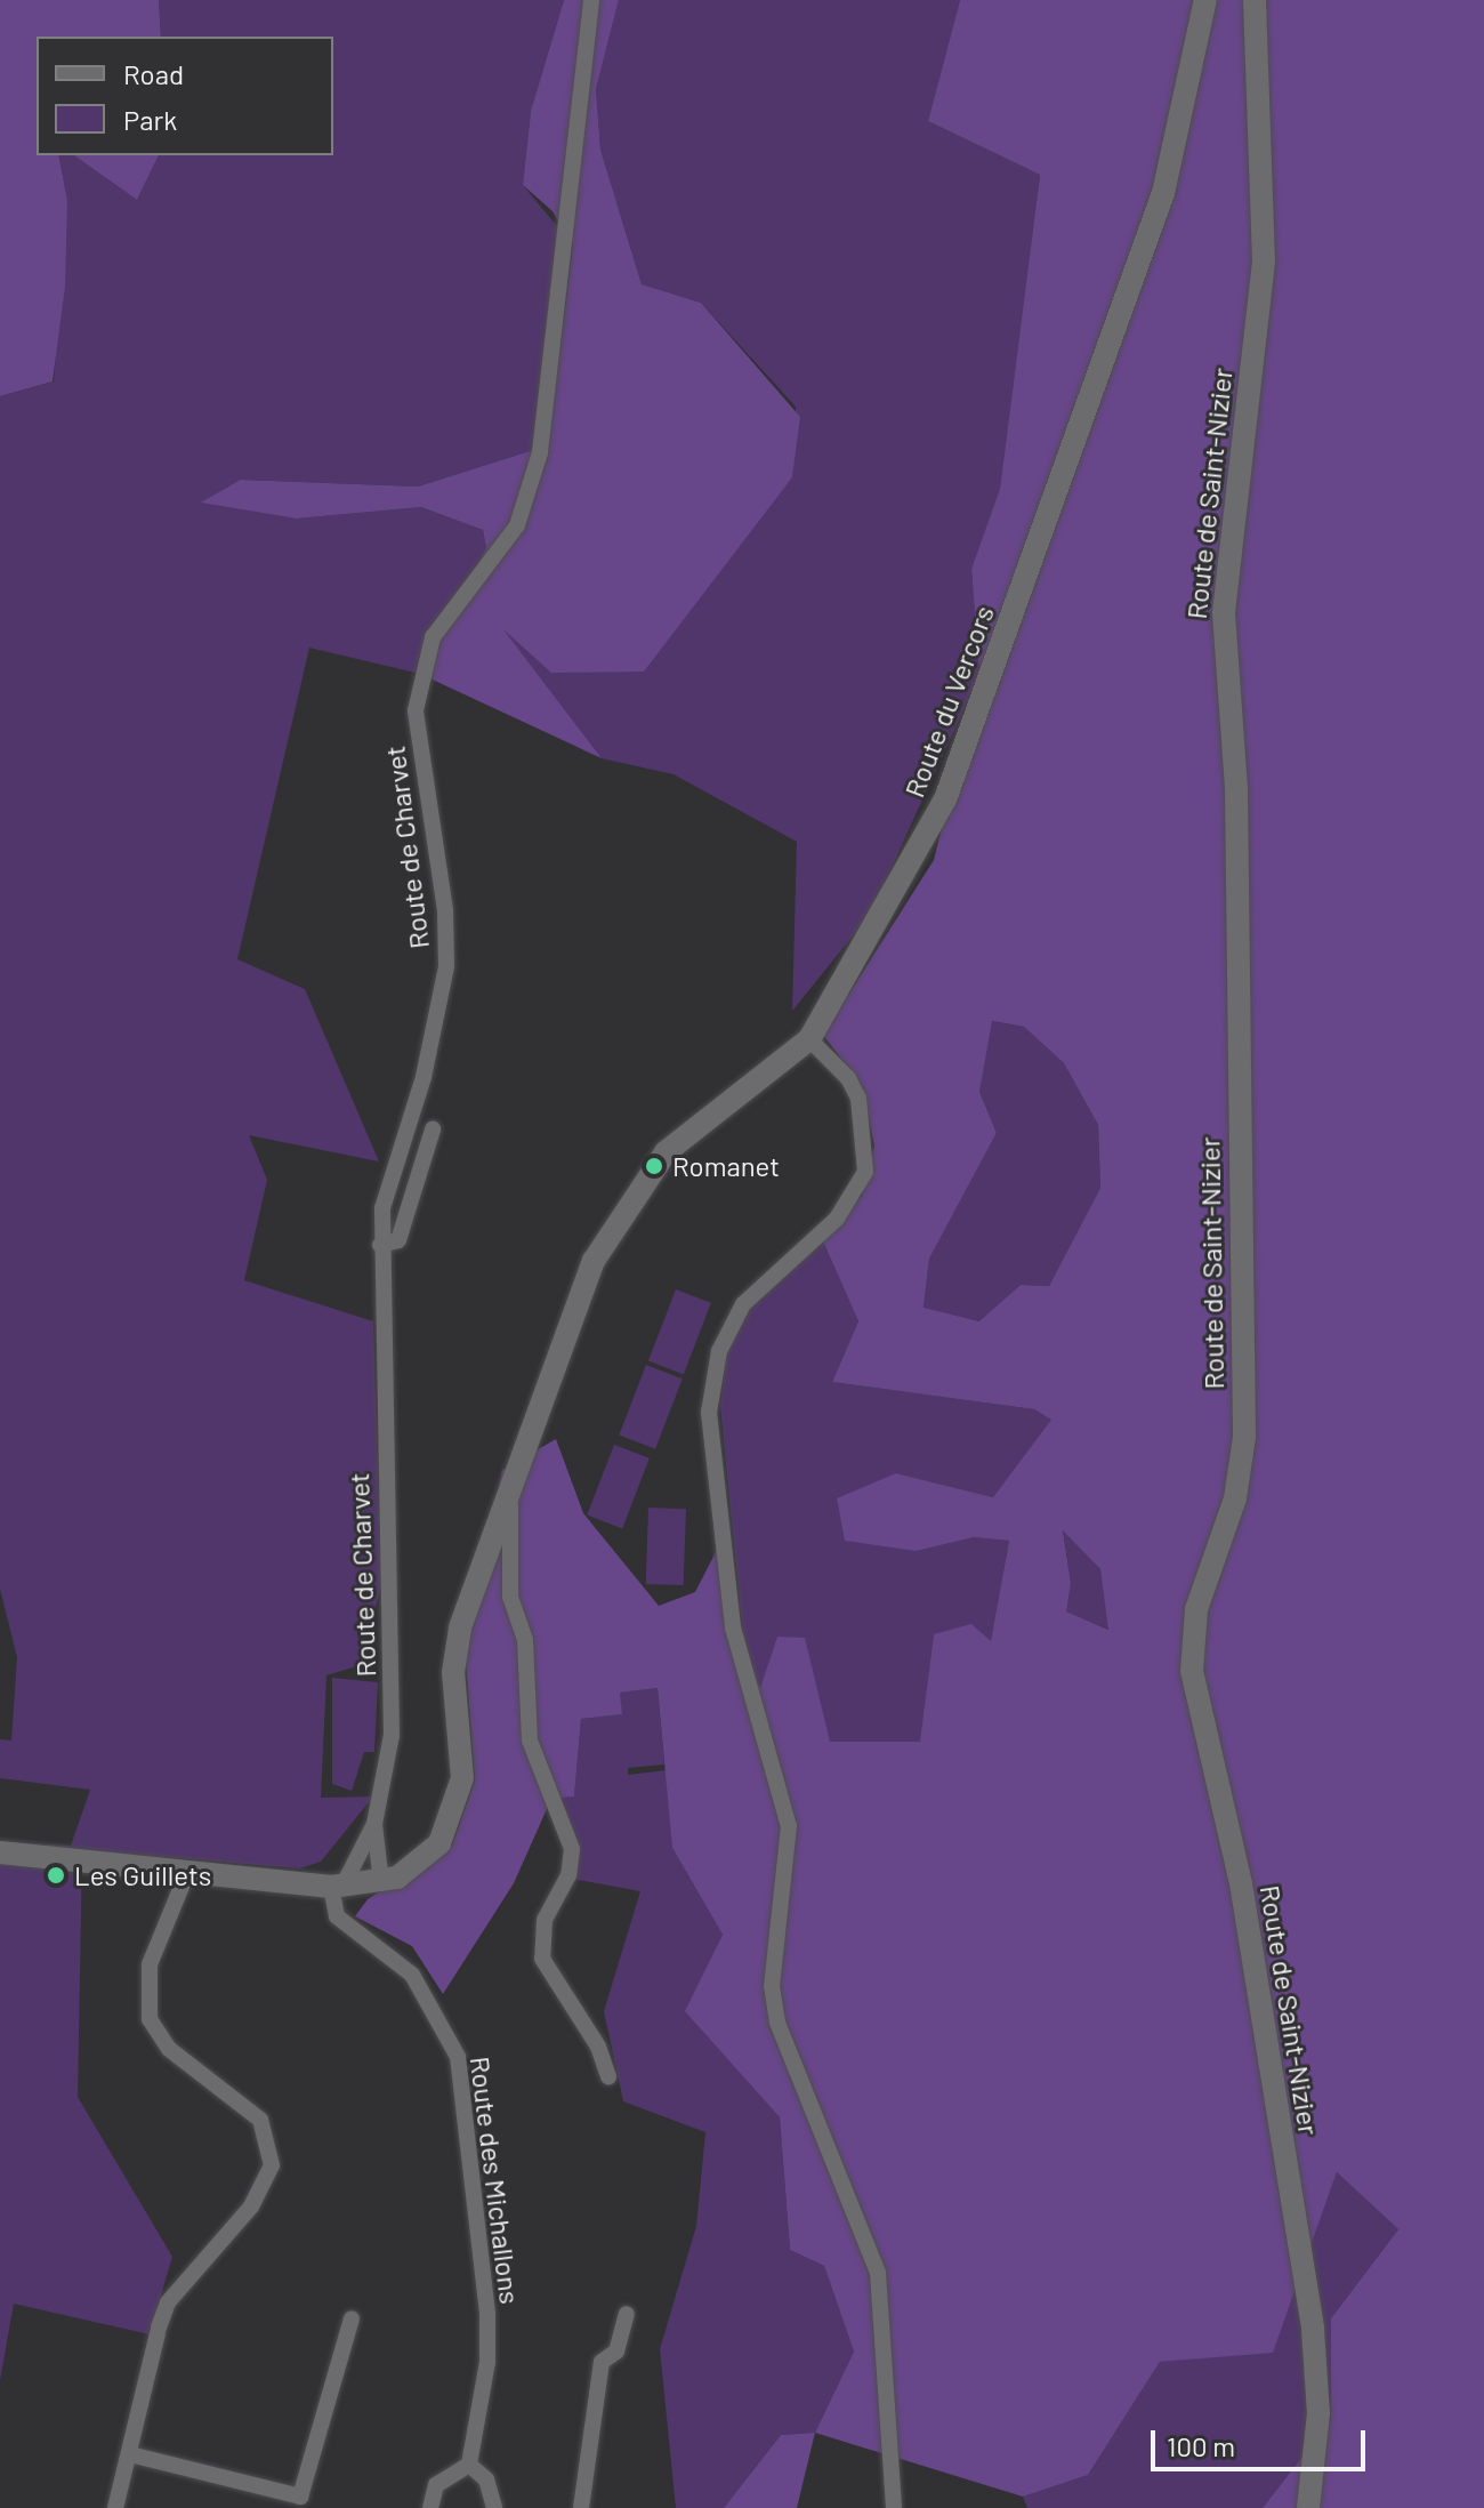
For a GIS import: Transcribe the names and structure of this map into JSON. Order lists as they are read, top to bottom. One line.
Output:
{"streets":{"main road":["Route de Saint-Nizier","Route du Vercors"],"street":["Route de Charvet","Route des Michallons"]},"crossings":[["Route du Vercors","Route de Charvet"],["Route de Charvet","Route des Michallons"]],"places":["Romanet","Les Guillets"],"legend":["Road","Park"],"scale_bar":"100 m"}
